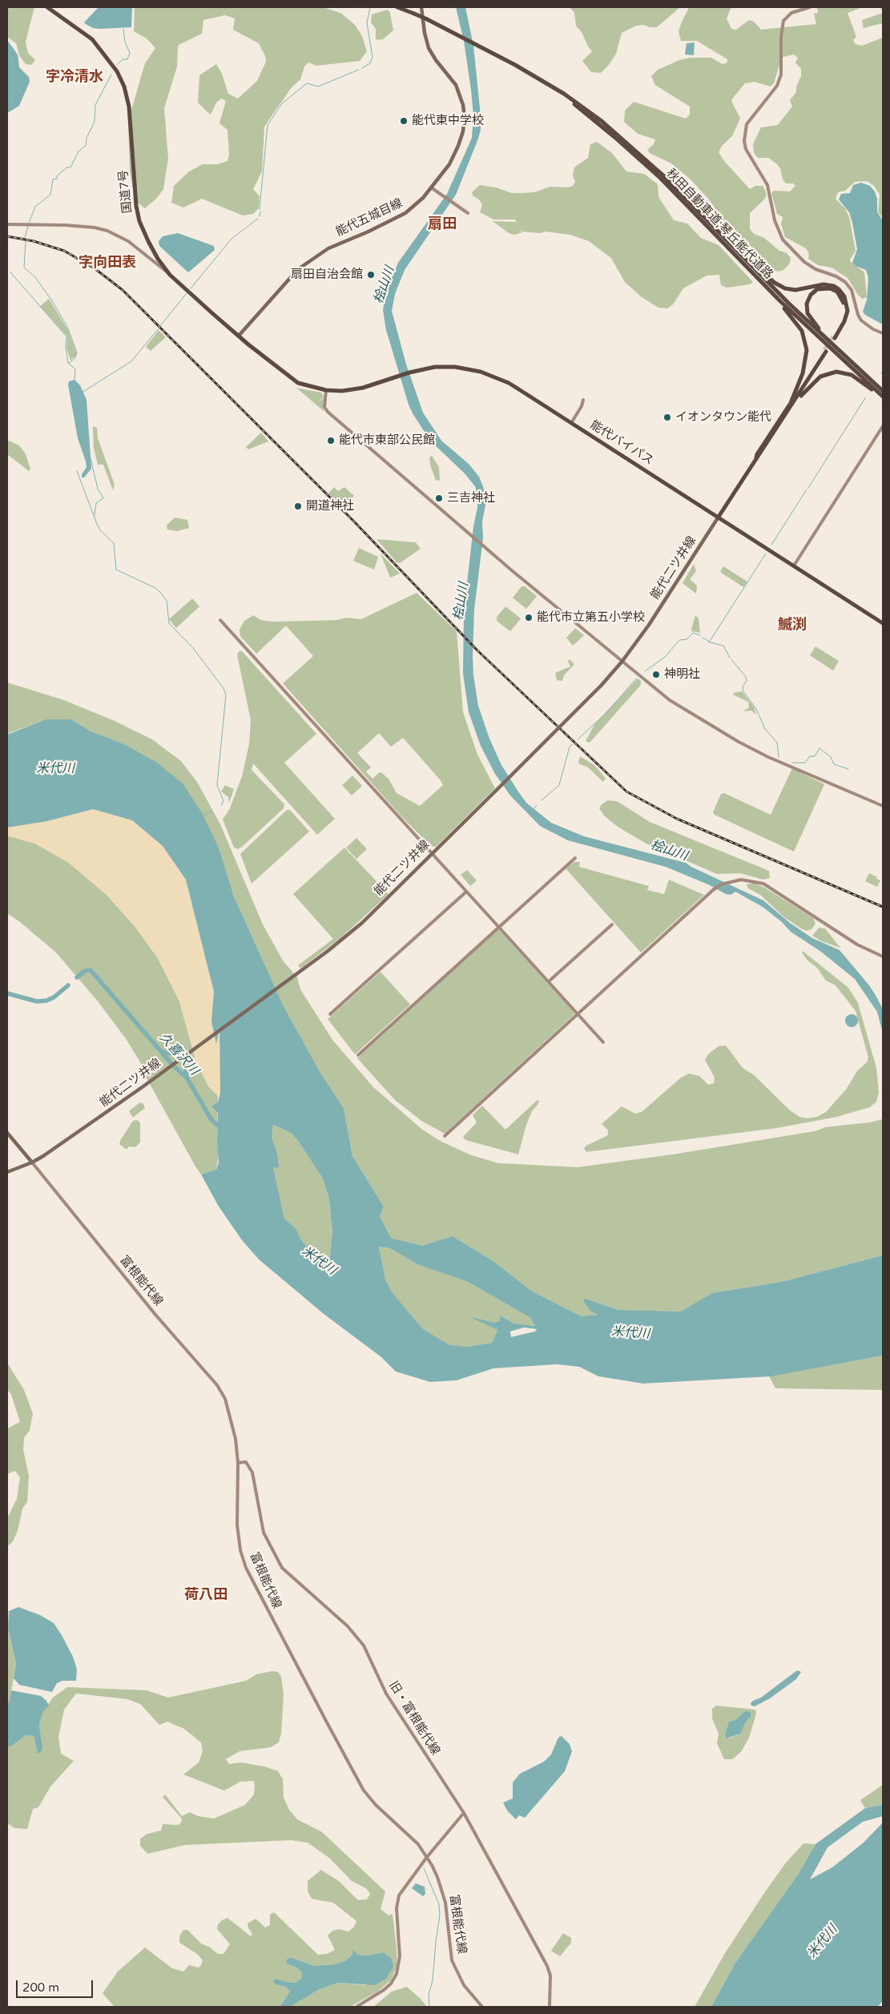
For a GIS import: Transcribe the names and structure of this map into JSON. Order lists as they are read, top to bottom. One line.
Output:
{"streets":{"highway":["国道7号","秋田自動車道;琴丘能代道路","能代バイパス"],"main road":["能代五城目線","能代二ツ井線","富根能代線"],"street":["旧・富根能代線"]},"crossings":[["国道7号","能代五城目線"],["国道7号","能代バイパス"],["能代バイパス","能代二ツ井線"],["能代二ツ井線","富根能代線"],["富根能代線","旧・富根能代線"]],"districts":["字冷清水","扇田","字向田表","鰄渕","荷八田"],"water":["桧山川","米代川","久喜沢川"],"places":["能代東中学校","扇田自治会館","イオンタウン能代","能代市東部公民館","三吉神社","開道神社","能代市立第五小学校","神明社"],"scale_bar":"200 m"}
